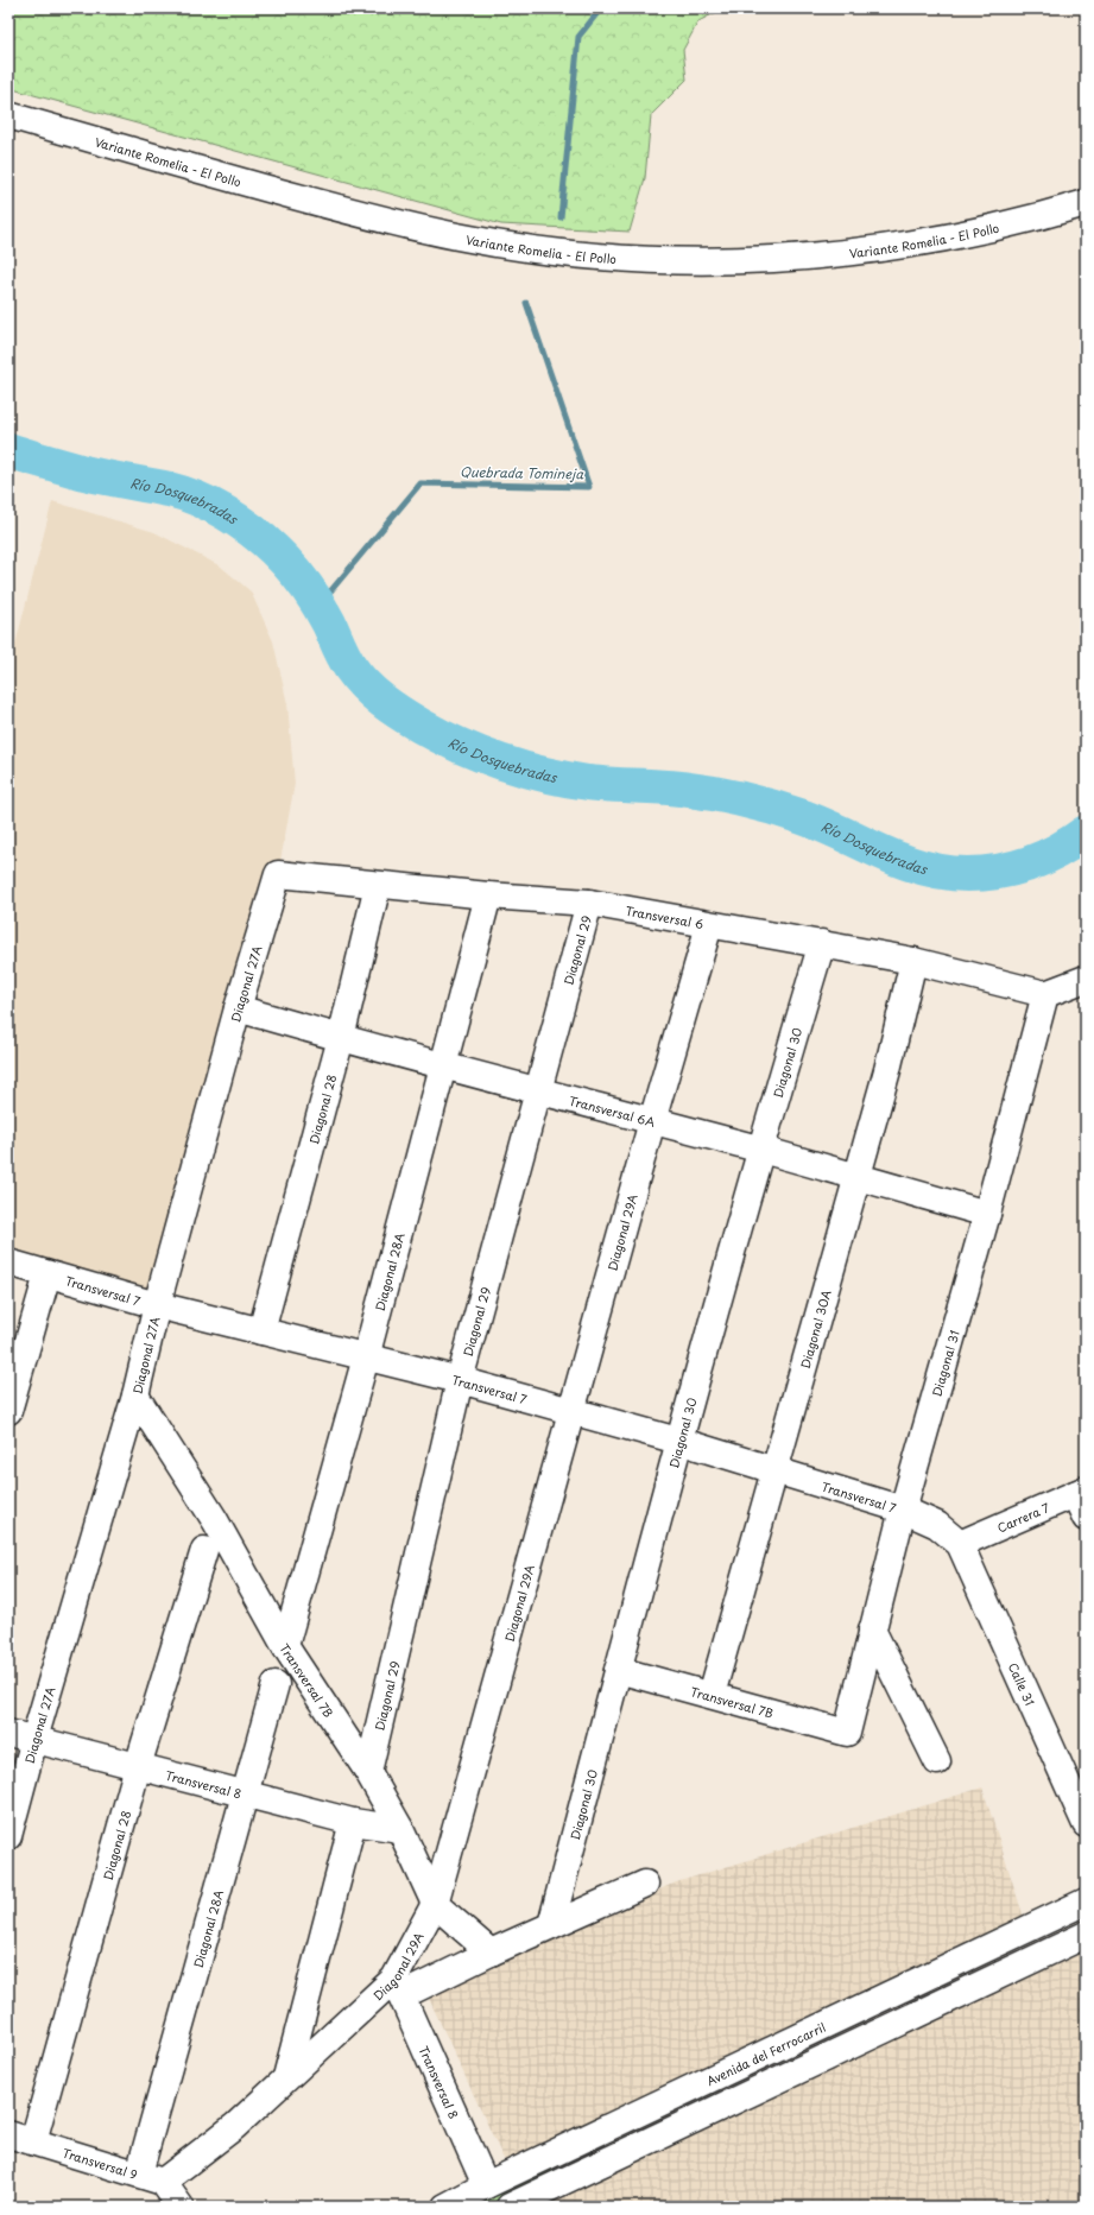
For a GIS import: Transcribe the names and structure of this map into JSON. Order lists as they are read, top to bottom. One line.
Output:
{"streets":{"main road":["Variante Romelia - El Pollo","Transversal 6","Diagonal 29","Diagonal 27A","Diagonal 30","Diagonal 28","Transversal 6A","Diagonal 29A","Diagonal 28A","Transversal 7","Diagonal 30A","Diagonal 31","Carrera 7","Transversal 7B","Calle 31","Transversal 8","Avenida del Ferrocarril","Transversal 9"]},"crossings":[["Transversal 6","Diagonal 29"],["Transversal 6","Diagonal 27A"],["Transversal 6","Diagonal 30"],["Transversal 6","Diagonal 28"],["Transversal 6","Diagonal 29A"],["Transversal 6","Diagonal 28A"],["Transversal 6","Diagonal 30A"],["Transversal 6","Diagonal 31"],["Diagonal 29","Transversal 6A"],["Diagonal 29","Transversal 7"],["Diagonal 29","Transversal 7B"],["Diagonal 27A","Transversal 6A"],["Diagonal 27A","Transversal 7"],["Diagonal 27A","Transversal 7B"],["Diagonal 27A","Transversal 8"],["Diagonal 30","Transversal 6A"],["Diagonal 30","Transversal 7"],["Diagonal 30","Transversal 7B"],["Diagonal 28","Transversal 6A"],["Diagonal 28","Transversal 7"],["Diagonal 28","Transversal 8"],["Diagonal 28","Transversal 9"],["Transversal 6A","Diagonal 29A"],["Transversal 6A","Diagonal 28A"],["Transversal 6A","Diagonal 30A"],["Transversal 6A","Diagonal 31"],["Diagonal 29A","Diagonal 28A"],["Diagonal 29A","Transversal 7"],["Diagonal 29A","Transversal 7B"],["Diagonal 29A","Transversal 8"],["Diagonal 29A","Transversal 9"],["Diagonal 28A","Transversal 7"],["Diagonal 28A","Transversal 7B"],["Diagonal 28A","Transversal 8"],["Diagonal 28A","Transversal 9"],["Transversal 7","Diagonal 30A"],["Transversal 7","Diagonal 31"],["Transversal 7","Carrera 7"],["Transversal 7","Calle 31"],["Diagonal 30A","Transversal 7B"],["Diagonal 31","Transversal 7B"],["Carrera 7","Calle 31"],["Transversal 7B","Transversal 8"],["Transversal 8","Avenida del Ferrocarril"]],"water":["Quebrada Tomineja","Río Dosquebradas"]}
